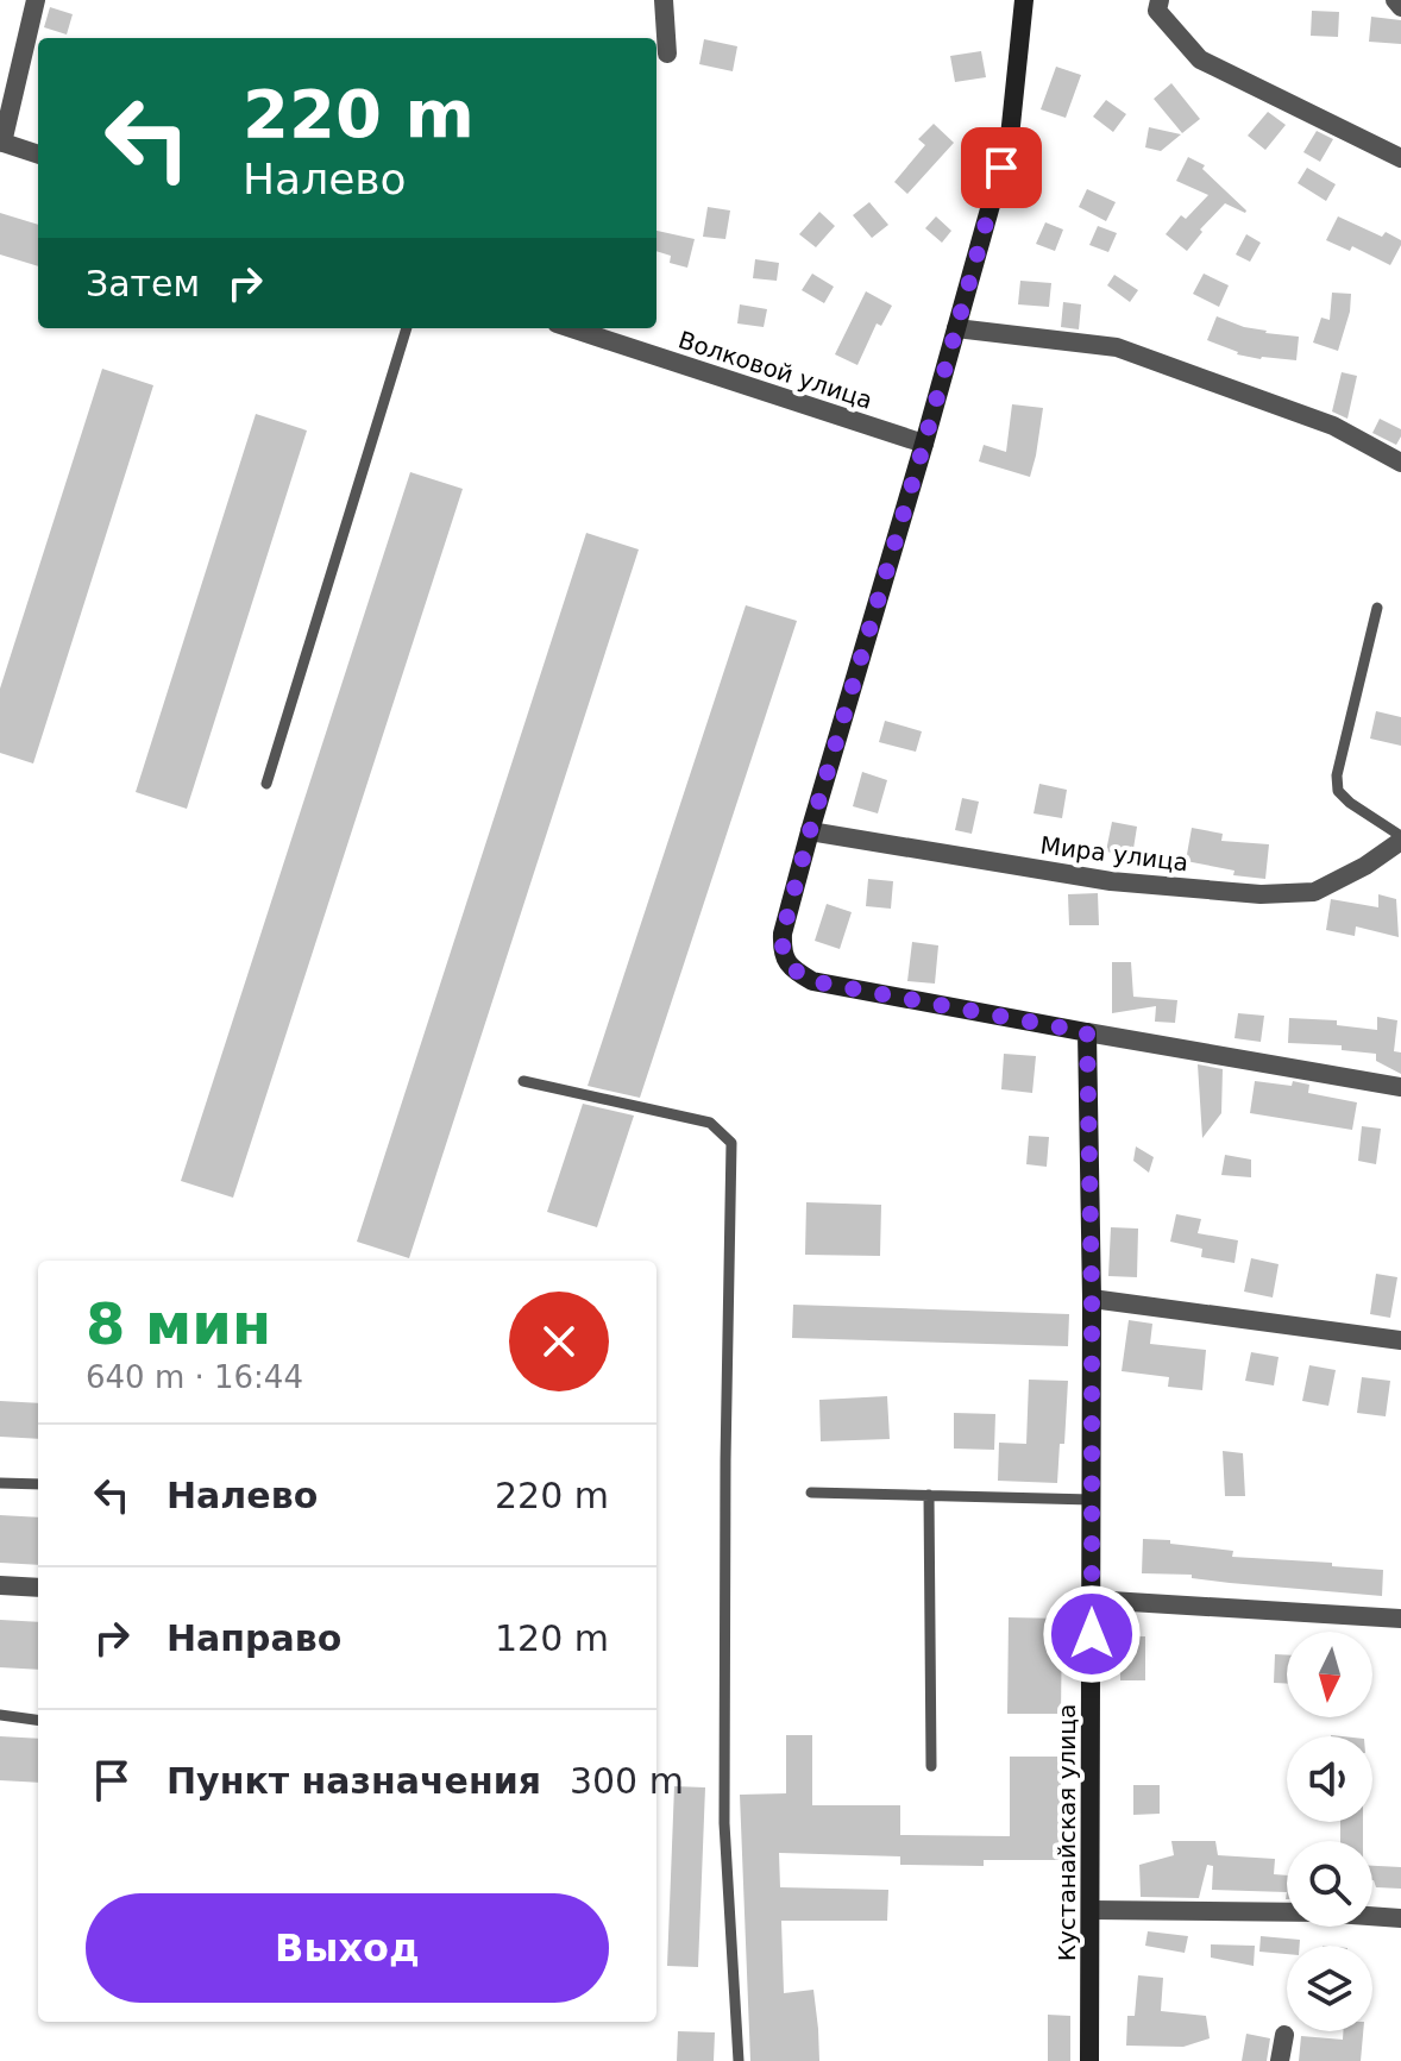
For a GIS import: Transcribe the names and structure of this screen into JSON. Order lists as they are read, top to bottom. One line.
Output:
{"streets":{"street":["Волковой улица","Мира улица","Кустанайская улица"]},"north":"bottom","page":{"turn":["220 m","Налево"],"then":"Затем","heading":["8 мин","640 m · 16:44"],"list":[{"name":"Налево","value":"220 m"},{"name":"Направо","value":"120 m"},{"name":"Пункт назначения","value":"300 m"}],"buttons":"Выход"}}
